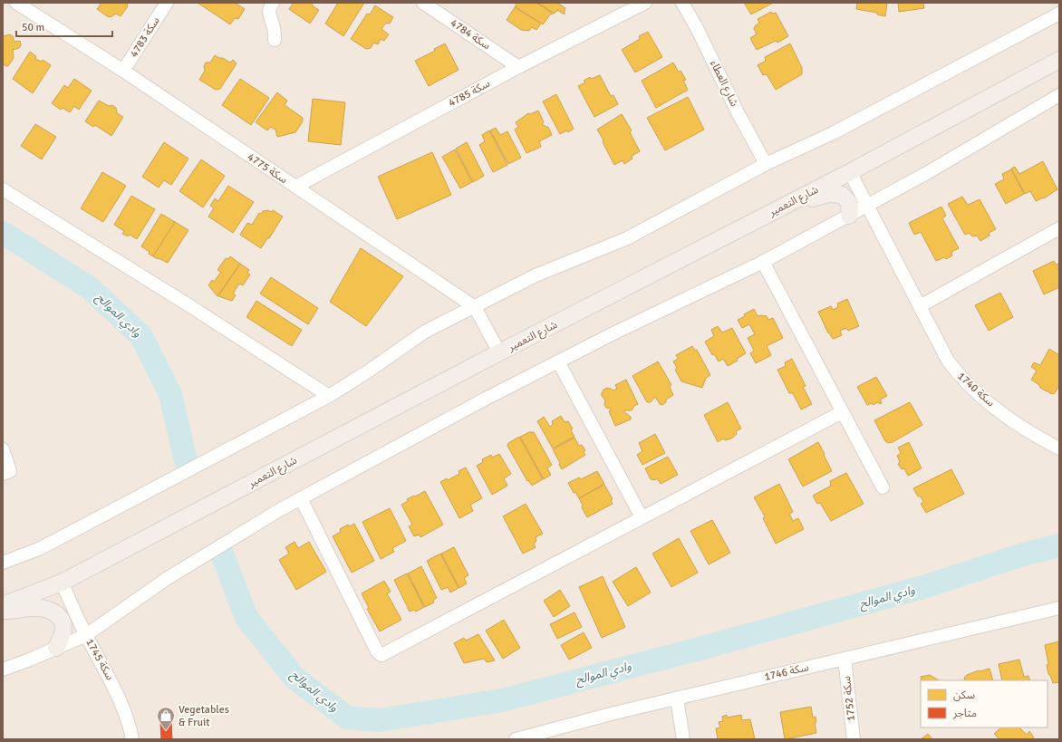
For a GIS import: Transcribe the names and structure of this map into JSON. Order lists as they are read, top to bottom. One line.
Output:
{"streets":{"main road":["شارع التعمير"],"street":["سكة 4784","سكة 4783","شارع العطاء","سكة 4785","سكة 4775","سكة 1740","سكة 1745","سكة 1746","سكة 1752"]},"crossings":[["سكة 4784","سكة 4785"],["سكة 4783","سكة 4775"],["سكة 4785","سكة 4775"],["سكة 4775","شارع التعمير"],["شارع التعمير","سكة 1740"],["شارع التعمير","سكة 1745"],["سكة 1746","سكة 1752"]],"water":["وادي الموالح"],"places":{"shop":["Vegetables & Fruit"]},"legend":["سكن","متاجر"],"scale_bar":"50 m"}
